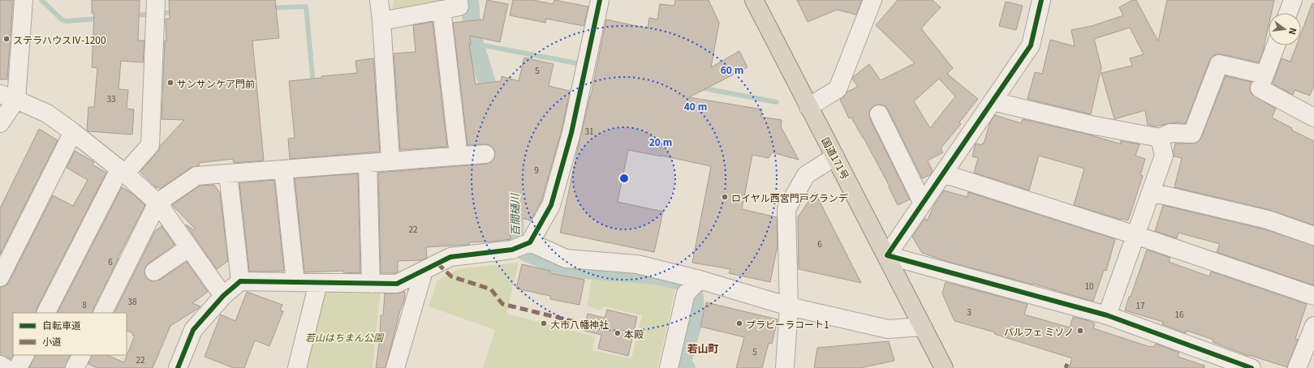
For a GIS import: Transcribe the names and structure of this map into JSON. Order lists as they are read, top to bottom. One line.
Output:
{"streets":{"highway":["国道171号"]},"districts":["若山町"],"water":["百間樋川"],"parks":["若山はちまん公園"],"places":["ステラハウスⅣ-1200","サンサンケア門前","ロイヤル西宮門戸グランデ","大市八幡神社","プラビーラコート1","パルフェ ミソノ","本殿"],"house_numbers":["5","33","31","9","22","6","6","10","38","8","17","3","16","5","22"],"legend":["自転車道","小道"],"north":"right","rings":["60 m","40 m","20 m"]}
